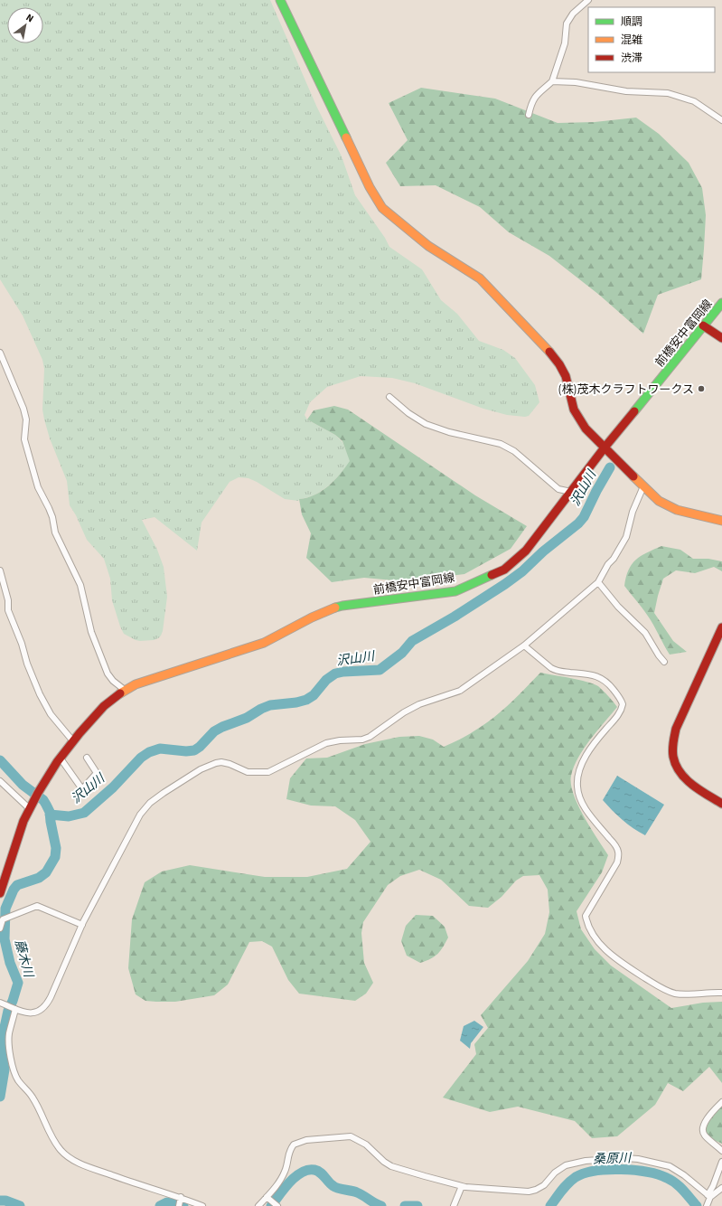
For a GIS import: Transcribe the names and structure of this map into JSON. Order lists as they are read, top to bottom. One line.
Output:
{"streets":{"main road":["前橋安中富岡線"]},"water":["沢山川","藤木川","桑原川"],"places":["(株)茂木クラフトワークス"],"legend":["順調","混雑","渋滞"],"north":"top right"}
